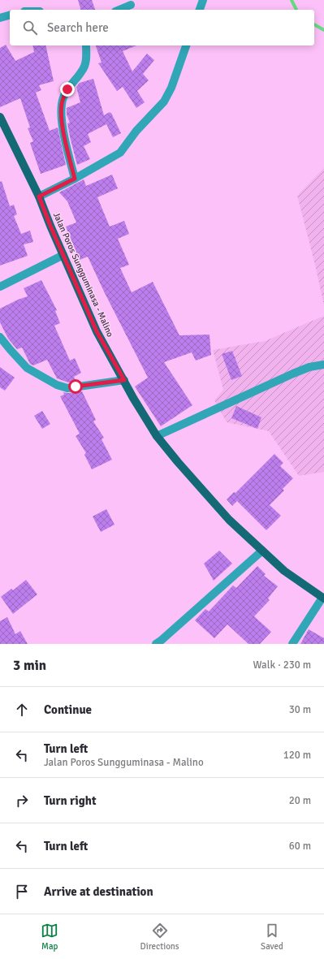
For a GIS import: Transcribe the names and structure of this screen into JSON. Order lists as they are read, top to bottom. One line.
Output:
{"streets":{"main road":["Jalan Poros Sungguminasa - Malino"]},"page":{"search":"Search here","heading":["3 min","Walk · 230 m"],"list":[["Continue","30 m"],["Turn left","Jalan Poros Sungguminasa - Malino","120 m"],["Turn right","20 m"],["Turn left","60 m"],"Arrive at destination"],"nav":["Map","Directions","Saved"]}}
